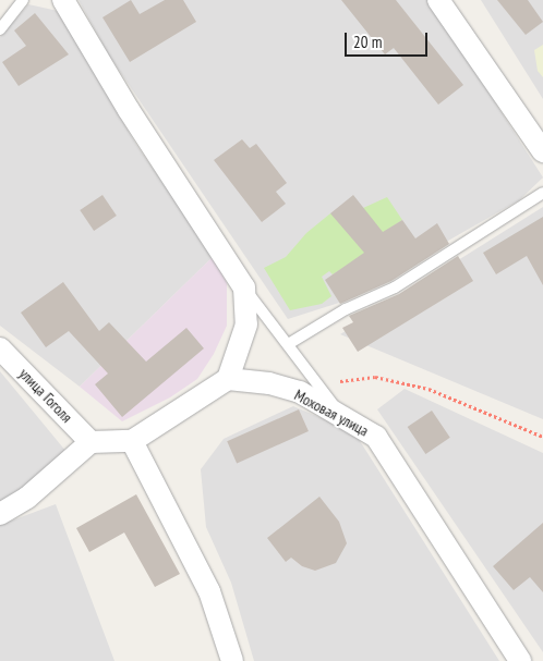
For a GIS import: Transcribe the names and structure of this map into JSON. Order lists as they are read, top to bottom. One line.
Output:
{"streets":{"street":["улица Гоголя","Моховая улица"]},"scale_bar":"20 m"}
